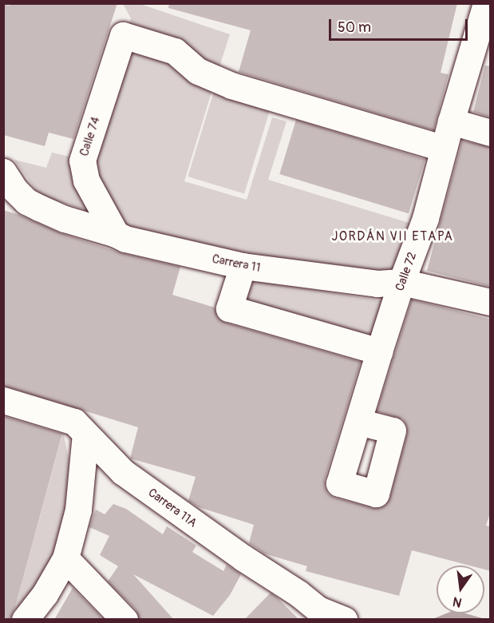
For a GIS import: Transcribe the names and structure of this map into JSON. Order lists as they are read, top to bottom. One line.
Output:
{"streets":{"street":["Calle 74","Carrera 11","Calle 72","Carrera 11A"]},"crossings":[["Calle 74","Carrera 11"],["Calle 74","Calle 72"],["Carrera 11","Calle 72"]],"districts":["JORDÁN VII ETAPA"],"scale_bar":"50 m","north":"bottom"}
